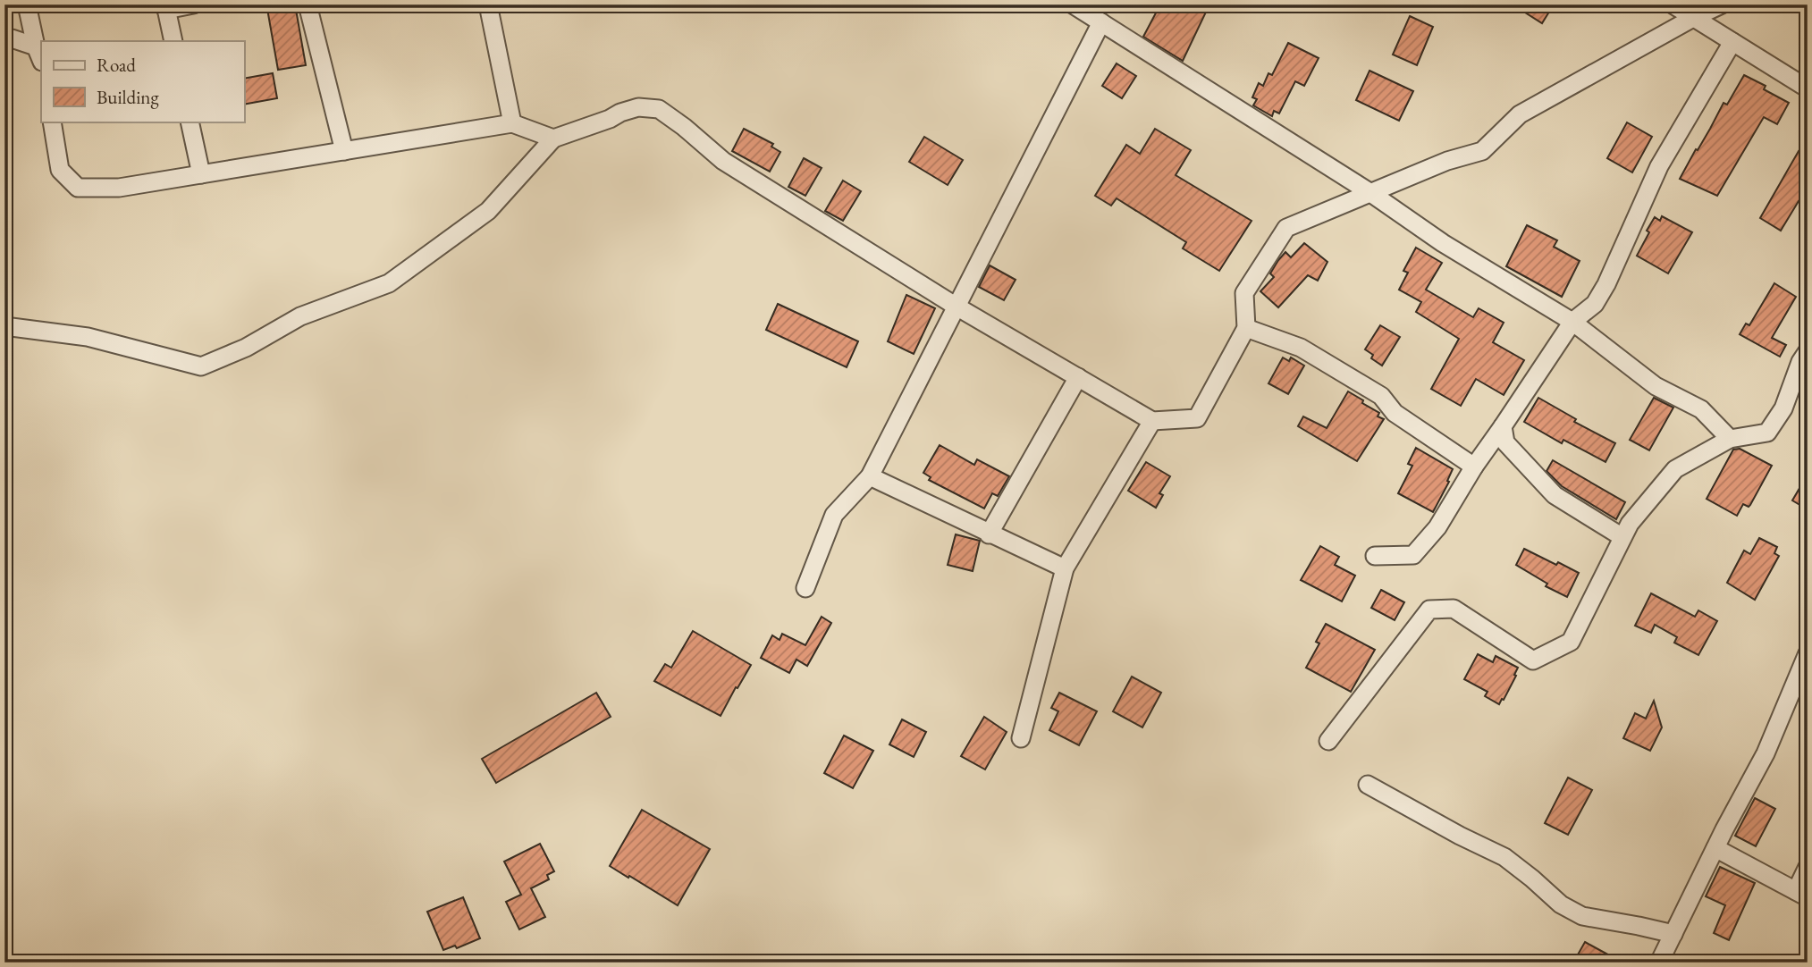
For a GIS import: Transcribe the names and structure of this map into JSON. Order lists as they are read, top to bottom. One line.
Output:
{"legend":["Road","Building"]}
